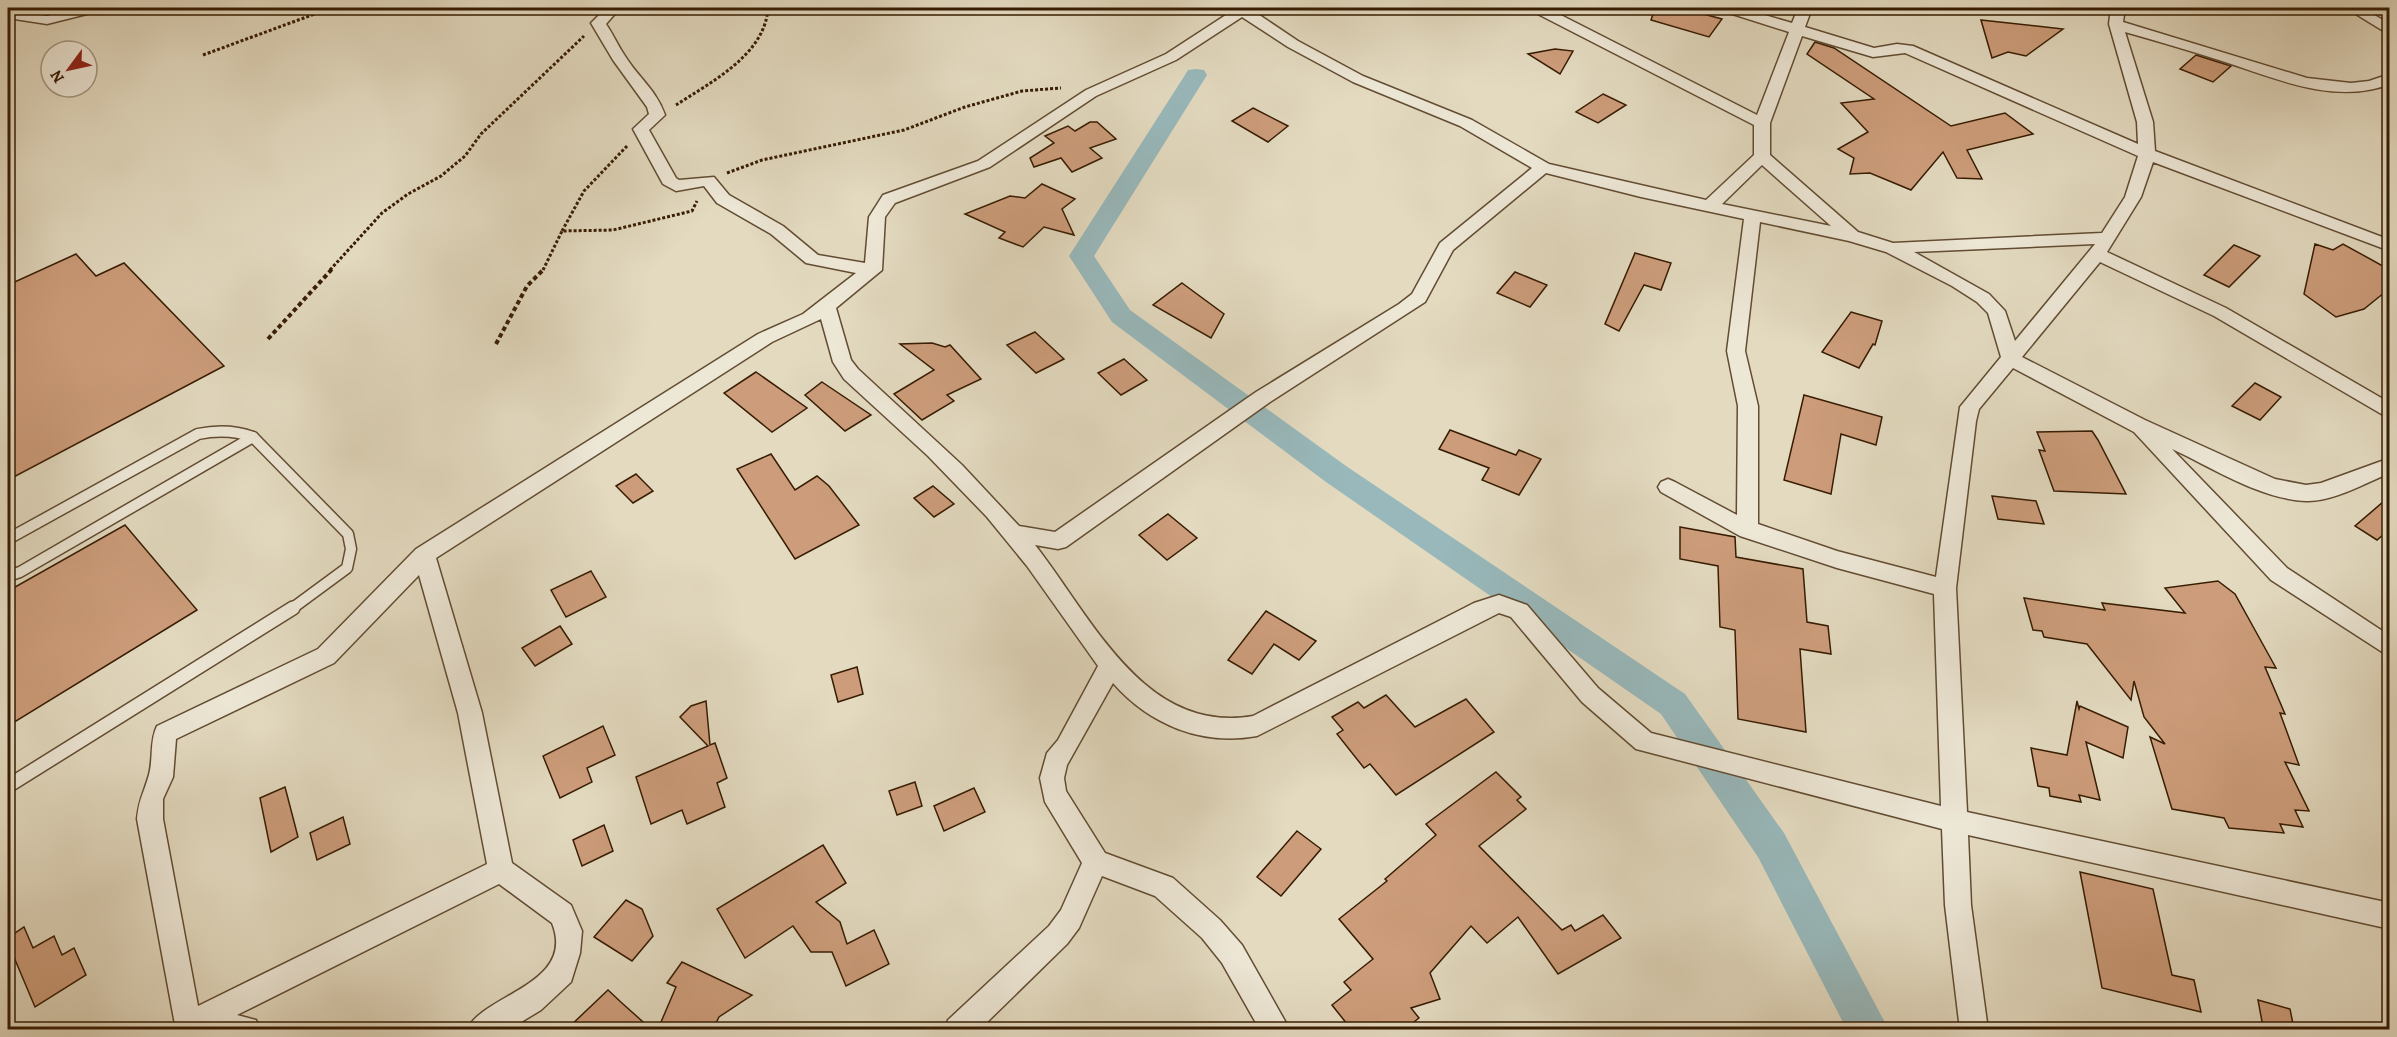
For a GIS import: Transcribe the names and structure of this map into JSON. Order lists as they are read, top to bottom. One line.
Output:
{"north":"bottom left"}
